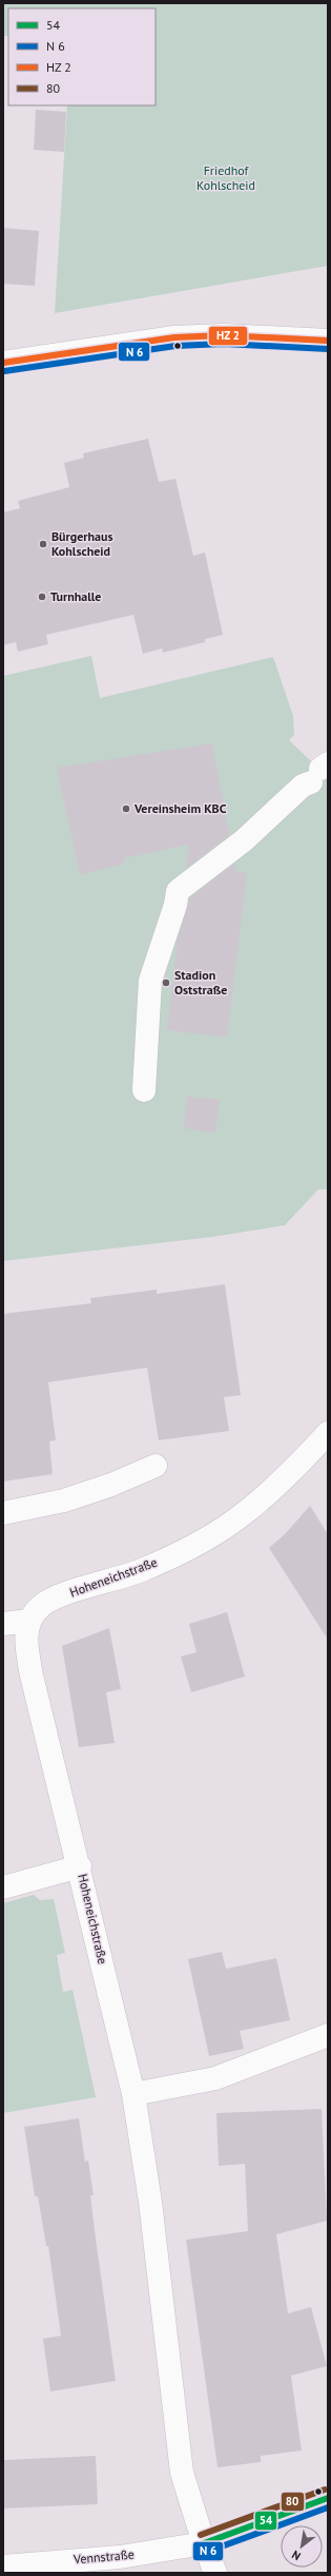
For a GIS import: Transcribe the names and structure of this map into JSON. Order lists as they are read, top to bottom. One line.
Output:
{"streets":{"street":["Hoheneichstraße","Vennstraße"]},"crossings":[["Hoheneichstraße","Vennstraße"]],"parks":["Friedhof Kohlscheid"],"places":["Bürgerhaus Kohlscheid","Turnhalle","Vereinsheim KBC","Stadion Oststraße"],"lines":["transit line 80","transit line 54"],"legend":["54","N 6","HZ 2","80"],"north":"bottom left"}
